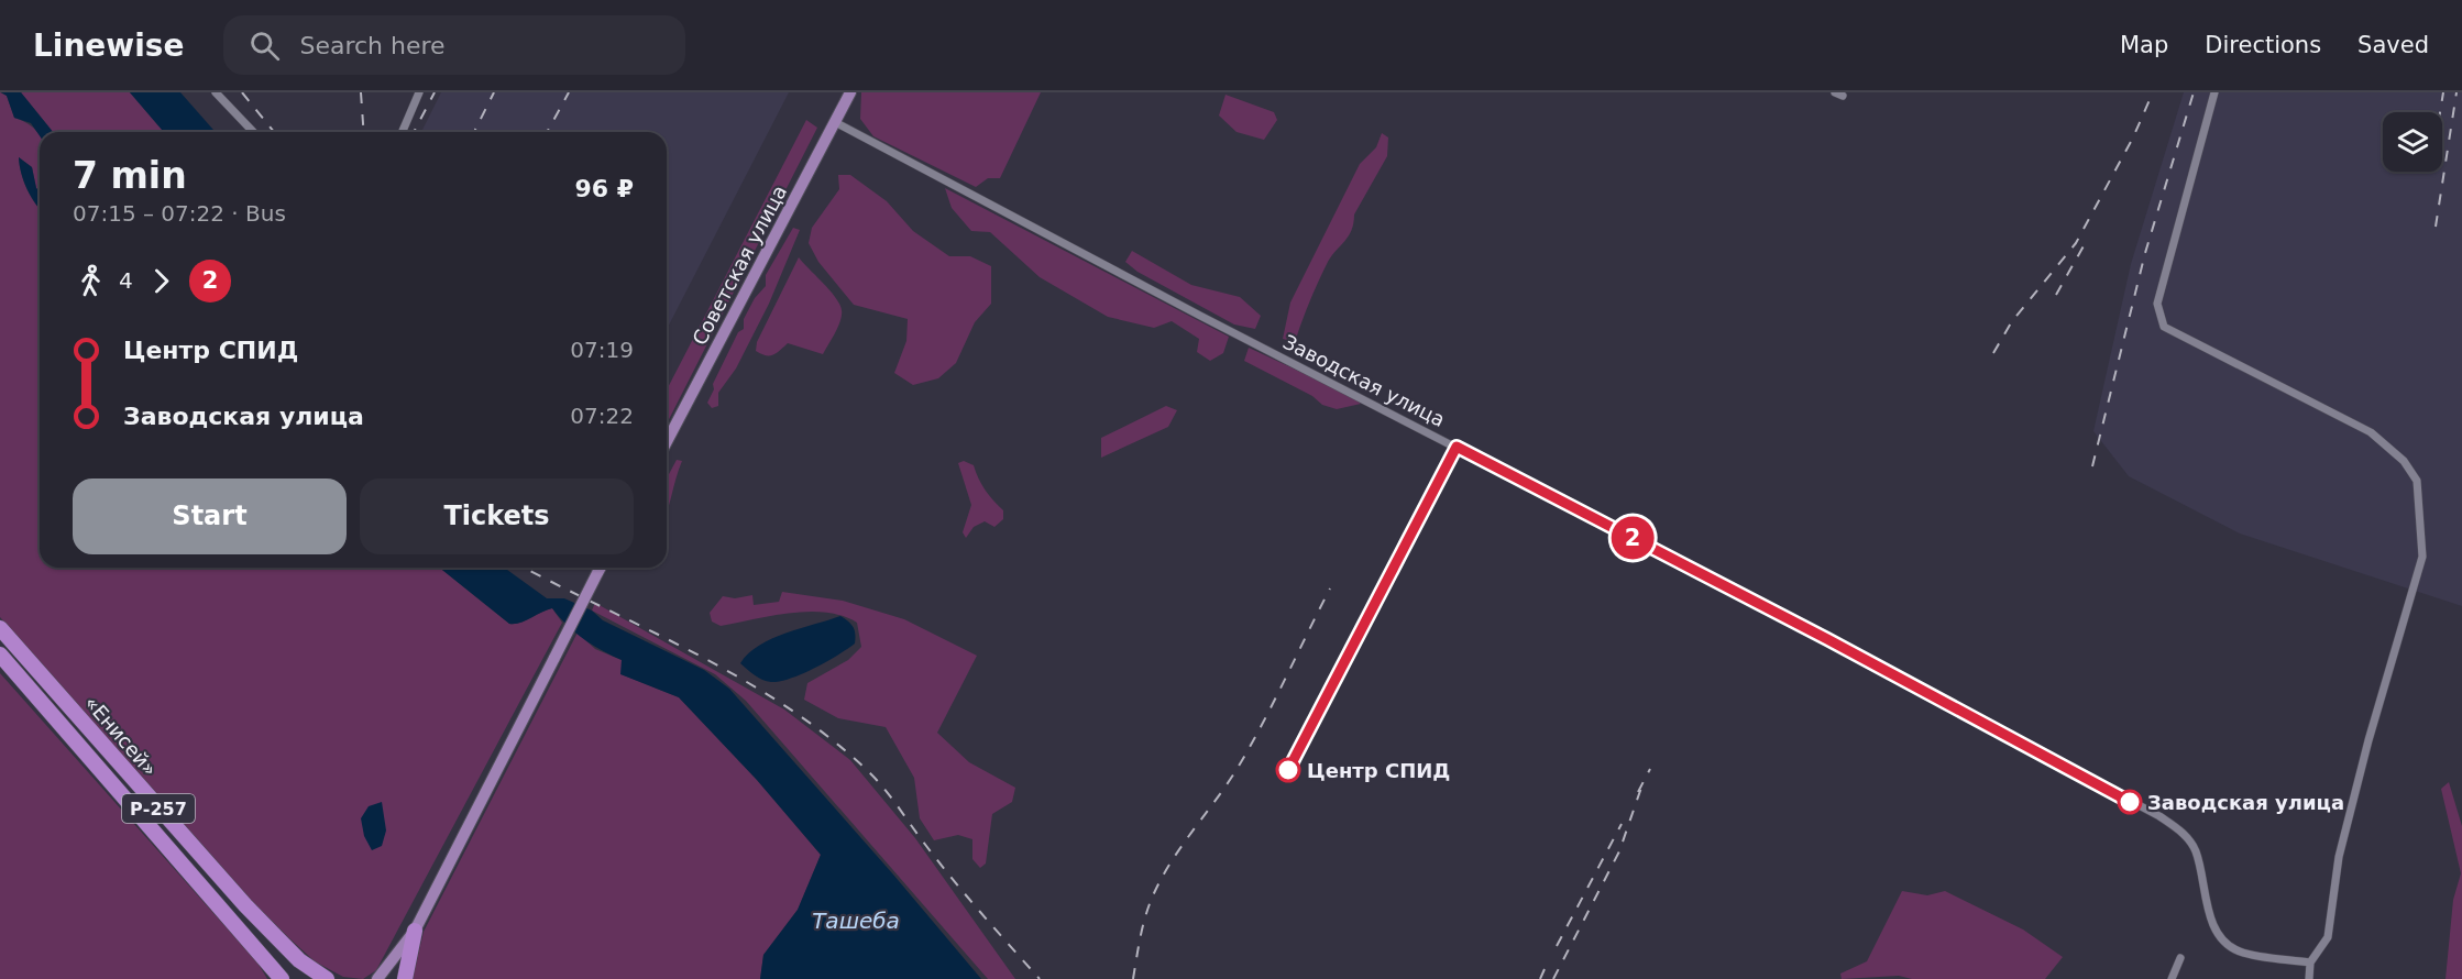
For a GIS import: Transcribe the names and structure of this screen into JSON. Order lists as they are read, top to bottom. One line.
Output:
{"streets":{"highway":["«Енисей»","Р-257"],"main road":["Советская улица"],"street":["Заводская улица"]},"crossings":[["Советская улица","Заводская улица"]],"water":["Ташеба"],"places":["Центр СПИД","Заводская улица"],"lines":["bus line 2"],"page":{"header":"Linewise","search":"Search here","nav":["Map","Directions","Saved"],"on_map":"2","heading":["7 min","07:15 – 07:22 · Bus","96 ₽"],"legs":["4","2"],"list":[{"name":"Центр СПИД","value":"07:19"},{"name":"Заводская улица","value":"07:22"}],"buttons":["Start","Tickets"]}}
